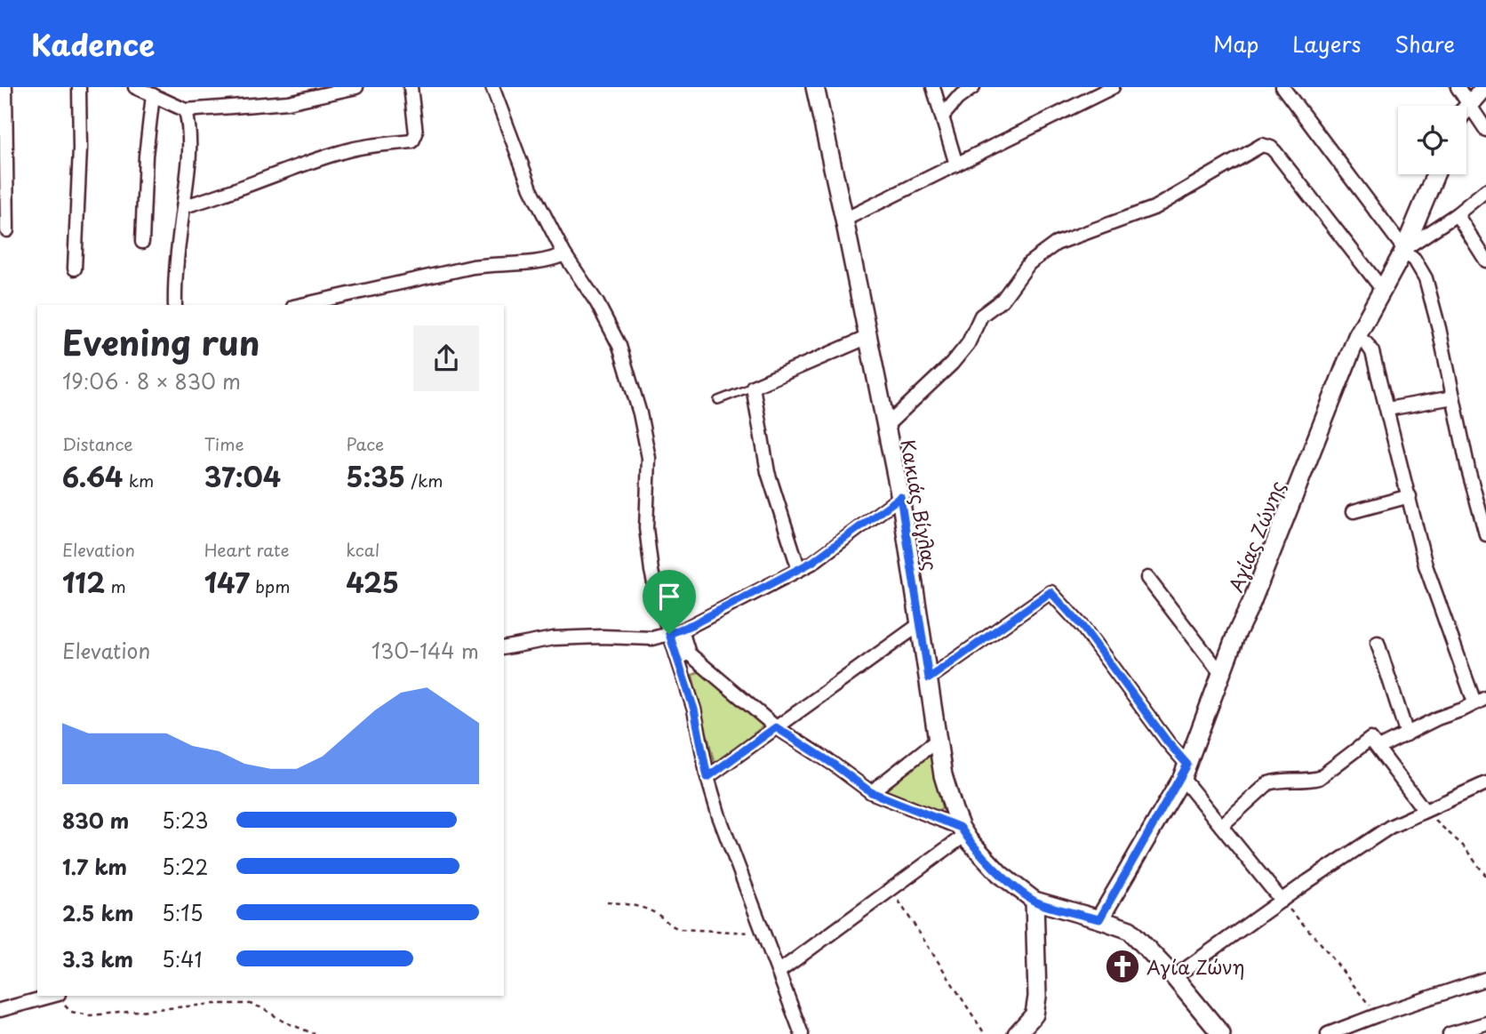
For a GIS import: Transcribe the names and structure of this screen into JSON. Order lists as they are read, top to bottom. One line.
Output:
{"streets":{"street":["Κακιάς Βίγλας","Αγίας Ζώνης"]},"places":{"church":["Αγία Ζώνη"]},"page":{"header":"Kadence","nav":["Map","Layers","Share"],"heading":["Evening run","19:06 · 8 × 830 m"],"stats":[["Distance","6.64 km"],["Time","37:04"],["Pace","5:35 /km"],["Elevation","112 m"],["Heart rate","147 bpm"],["kcal","425"]],"chart":["Elevation","130–144 m"],"list":[{"name":"830 m","note":"5:23"},{"name":"1.7 km","note":"5:22"},{"name":"2.5 km","note":"5:15"},{"name":"3.3 km","note":"5:41"}]}}
